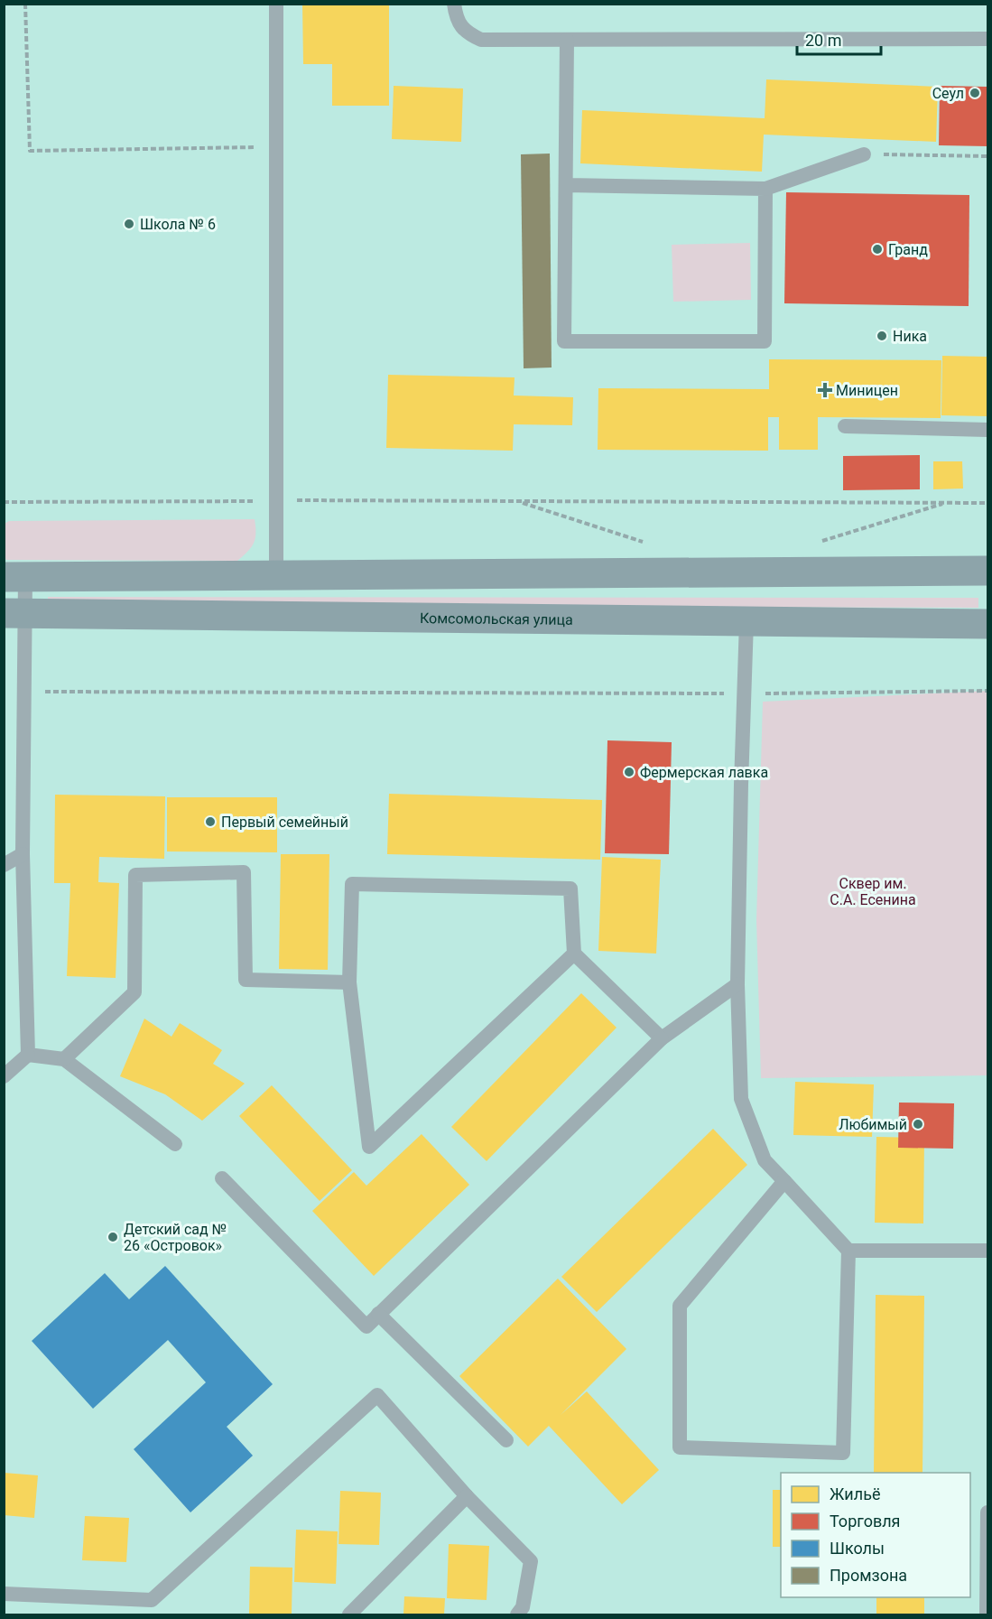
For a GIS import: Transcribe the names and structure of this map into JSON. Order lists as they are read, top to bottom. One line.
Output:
{"streets":{"main road":["Комсомольская улица"]},"parks":["Сквер им. С.А. Есенина"],"places":{"other":["Сеул","Школа № 6","Гранд","Ника","Фермерская лавка","Первый семейный","Любимый","Детский сад № 26 «Островок»"],"health":["Миницен"]},"legend":["Жильё","Торговля","Школы","Промзона"],"scale_bar":"20 m"}
